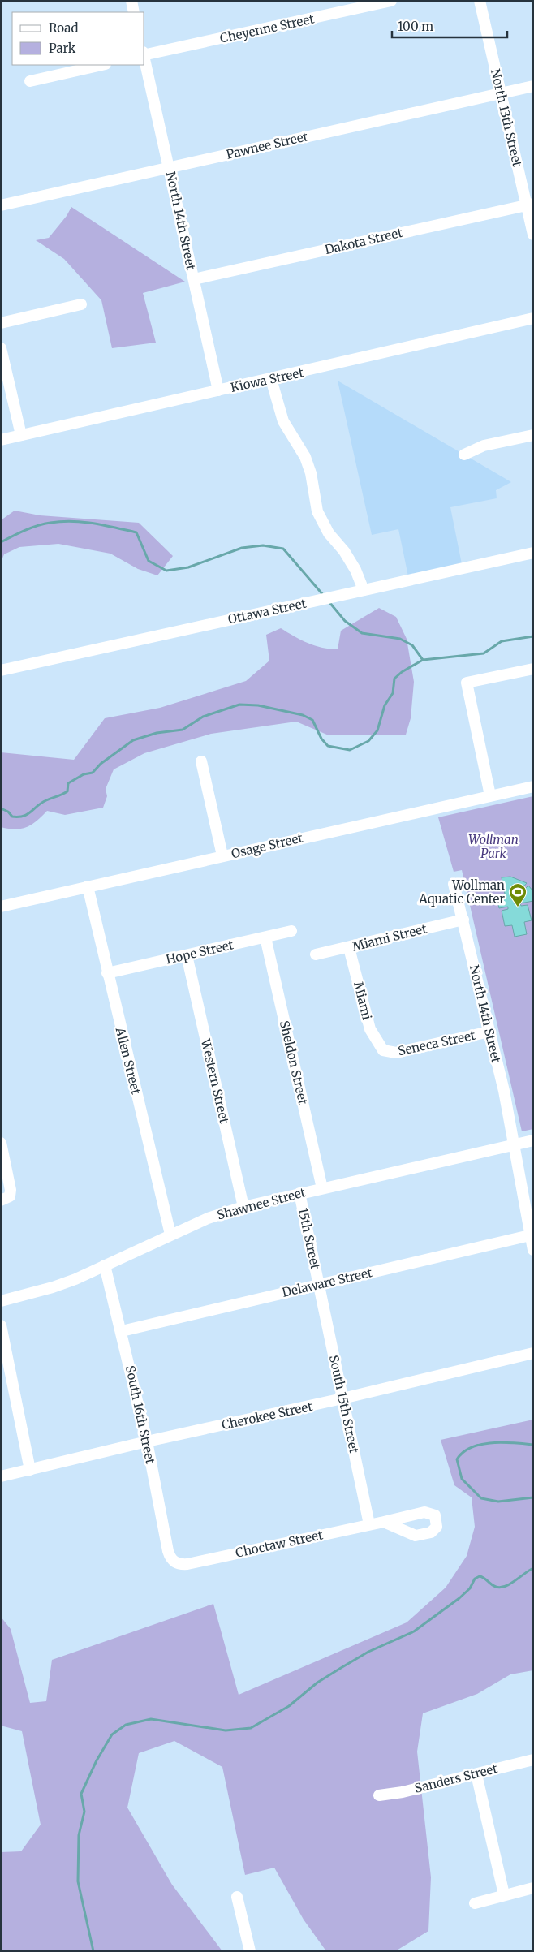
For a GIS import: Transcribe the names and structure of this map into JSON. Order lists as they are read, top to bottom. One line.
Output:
{"streets":{"street":["Cheyenne Street","North 13th Street","Pawnee Street","North 14th Street","Dakota Street","Kiowa Street","Ottawa Street","Osage Street","Miami Street","Hope Street","Miami","Seneca Street","Allen Street","Sheldon Street","Western Street","Shawnee Street","15th Street","Delaware Street","South 15th Street","South 16th Street","Cherokee Street","Choctaw Street","Sanders Street"]},"crossings":[["North 13th Street","Pawnee Street"],["North 13th Street","Dakota Street"],["Pawnee Street","North 14th Street"],["North 14th Street","Dakota Street"],["North 14th Street","Kiowa Street"],["North 14th Street","Miami Street"],["North 14th Street","Seneca Street"],["North 14th Street","Shawnee Street"],["North 14th Street","Delaware Street"],["Osage Street","Allen Street"],["Miami Street","Miami"],["Hope Street","Allen Street"],["Hope Street","Sheldon Street"],["Hope Street","Western Street"],["Miami","Seneca Street"],["Allen Street","Shawnee Street"],["Sheldon Street","Shawnee Street"],["Western Street","Shawnee Street"],["Shawnee Street","15th Street"],["Shawnee Street","South 16th Street"],["15th Street","Delaware Street"],["15th Street","South 15th Street"],["Delaware Street","South 15th Street"],["Delaware Street","South 16th Street"],["South 15th Street","Cherokee Street"],["South 15th Street","Choctaw Street"],["South 16th Street","Cherokee Street"],["South 16th Street","Choctaw Street"]],"parks":["Wollman Park"],"places":{"sports":["Wollman Aquatic Center"]},"legend":["Road","Park"],"scale_bar":"100 m"}
